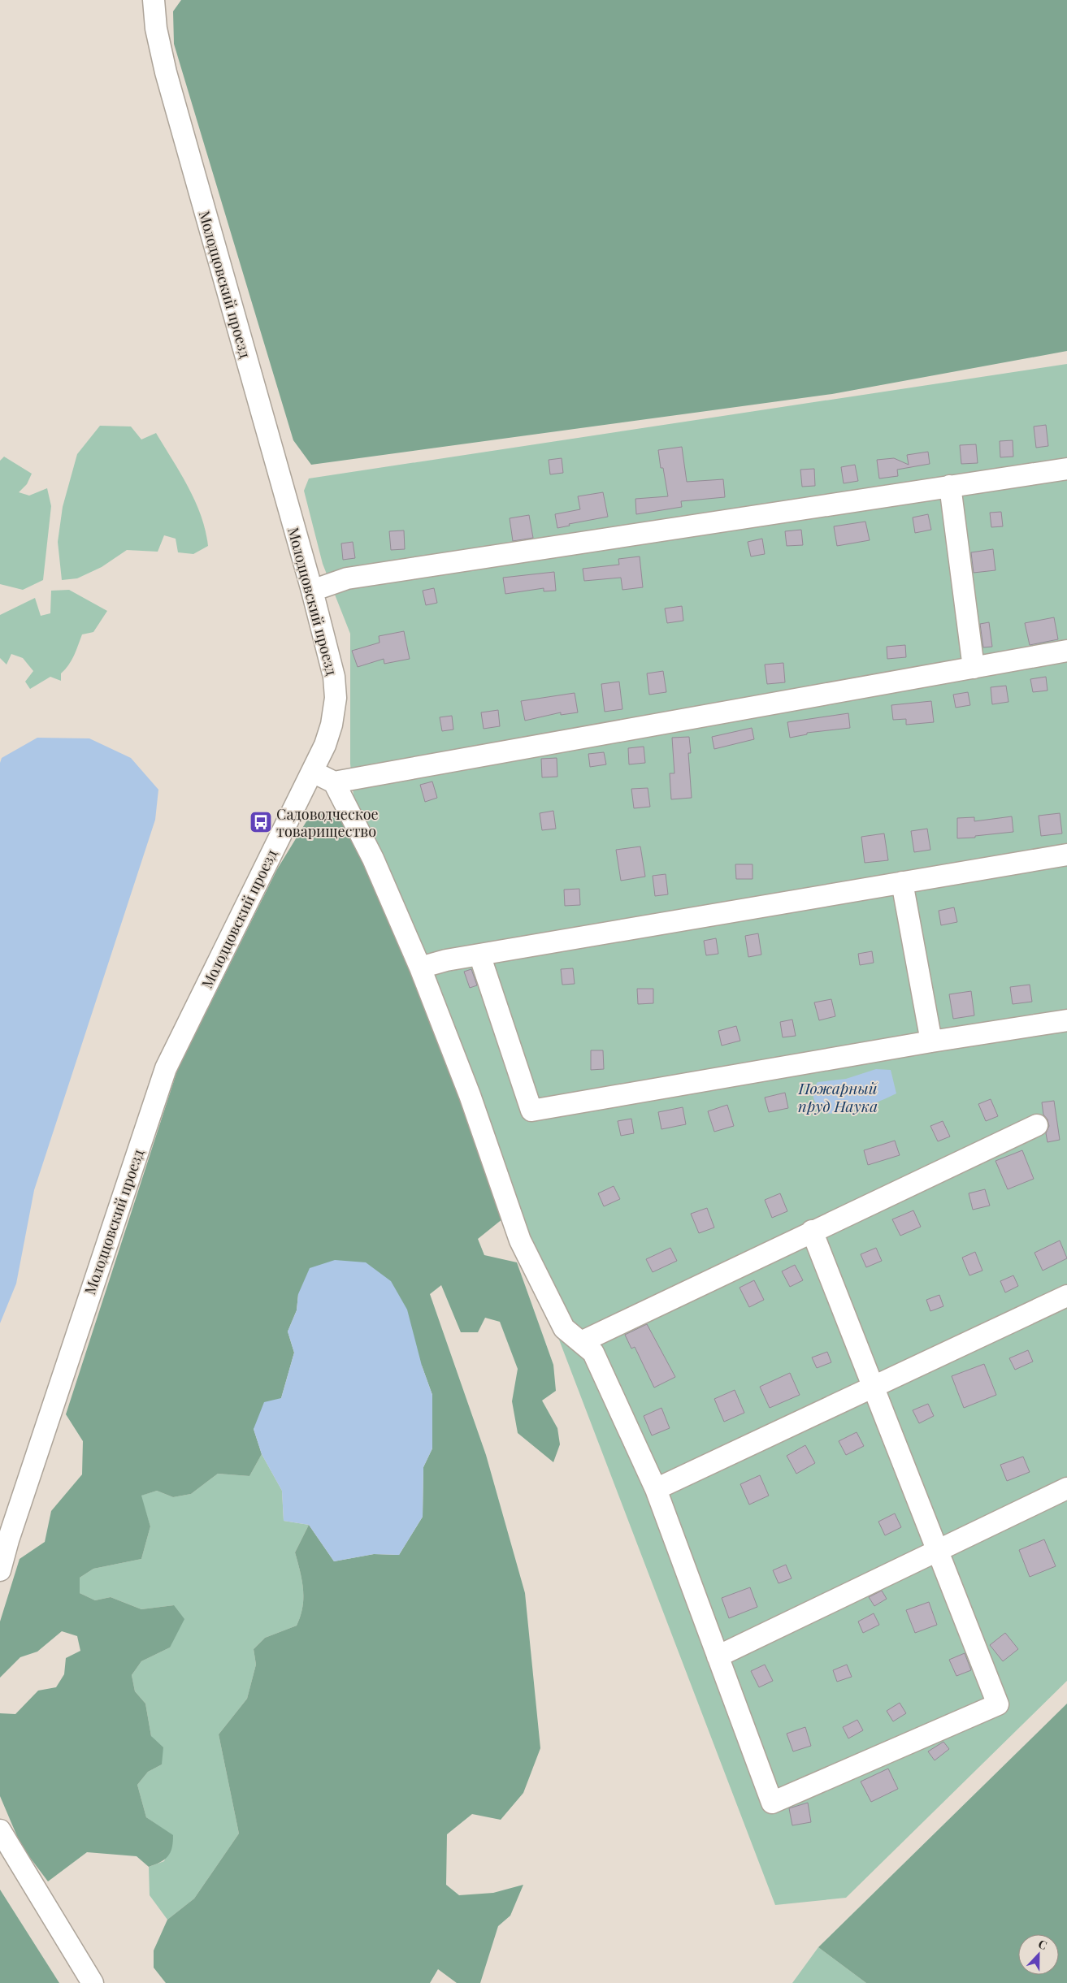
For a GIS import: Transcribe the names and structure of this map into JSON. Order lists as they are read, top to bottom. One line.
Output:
{"streets":{"street":["Молодцовский проезд"]},"water":["Пожарный пруд Наука"],"places":{"bus stop":["Садоводческое товарищество"]},"north":"top"}
